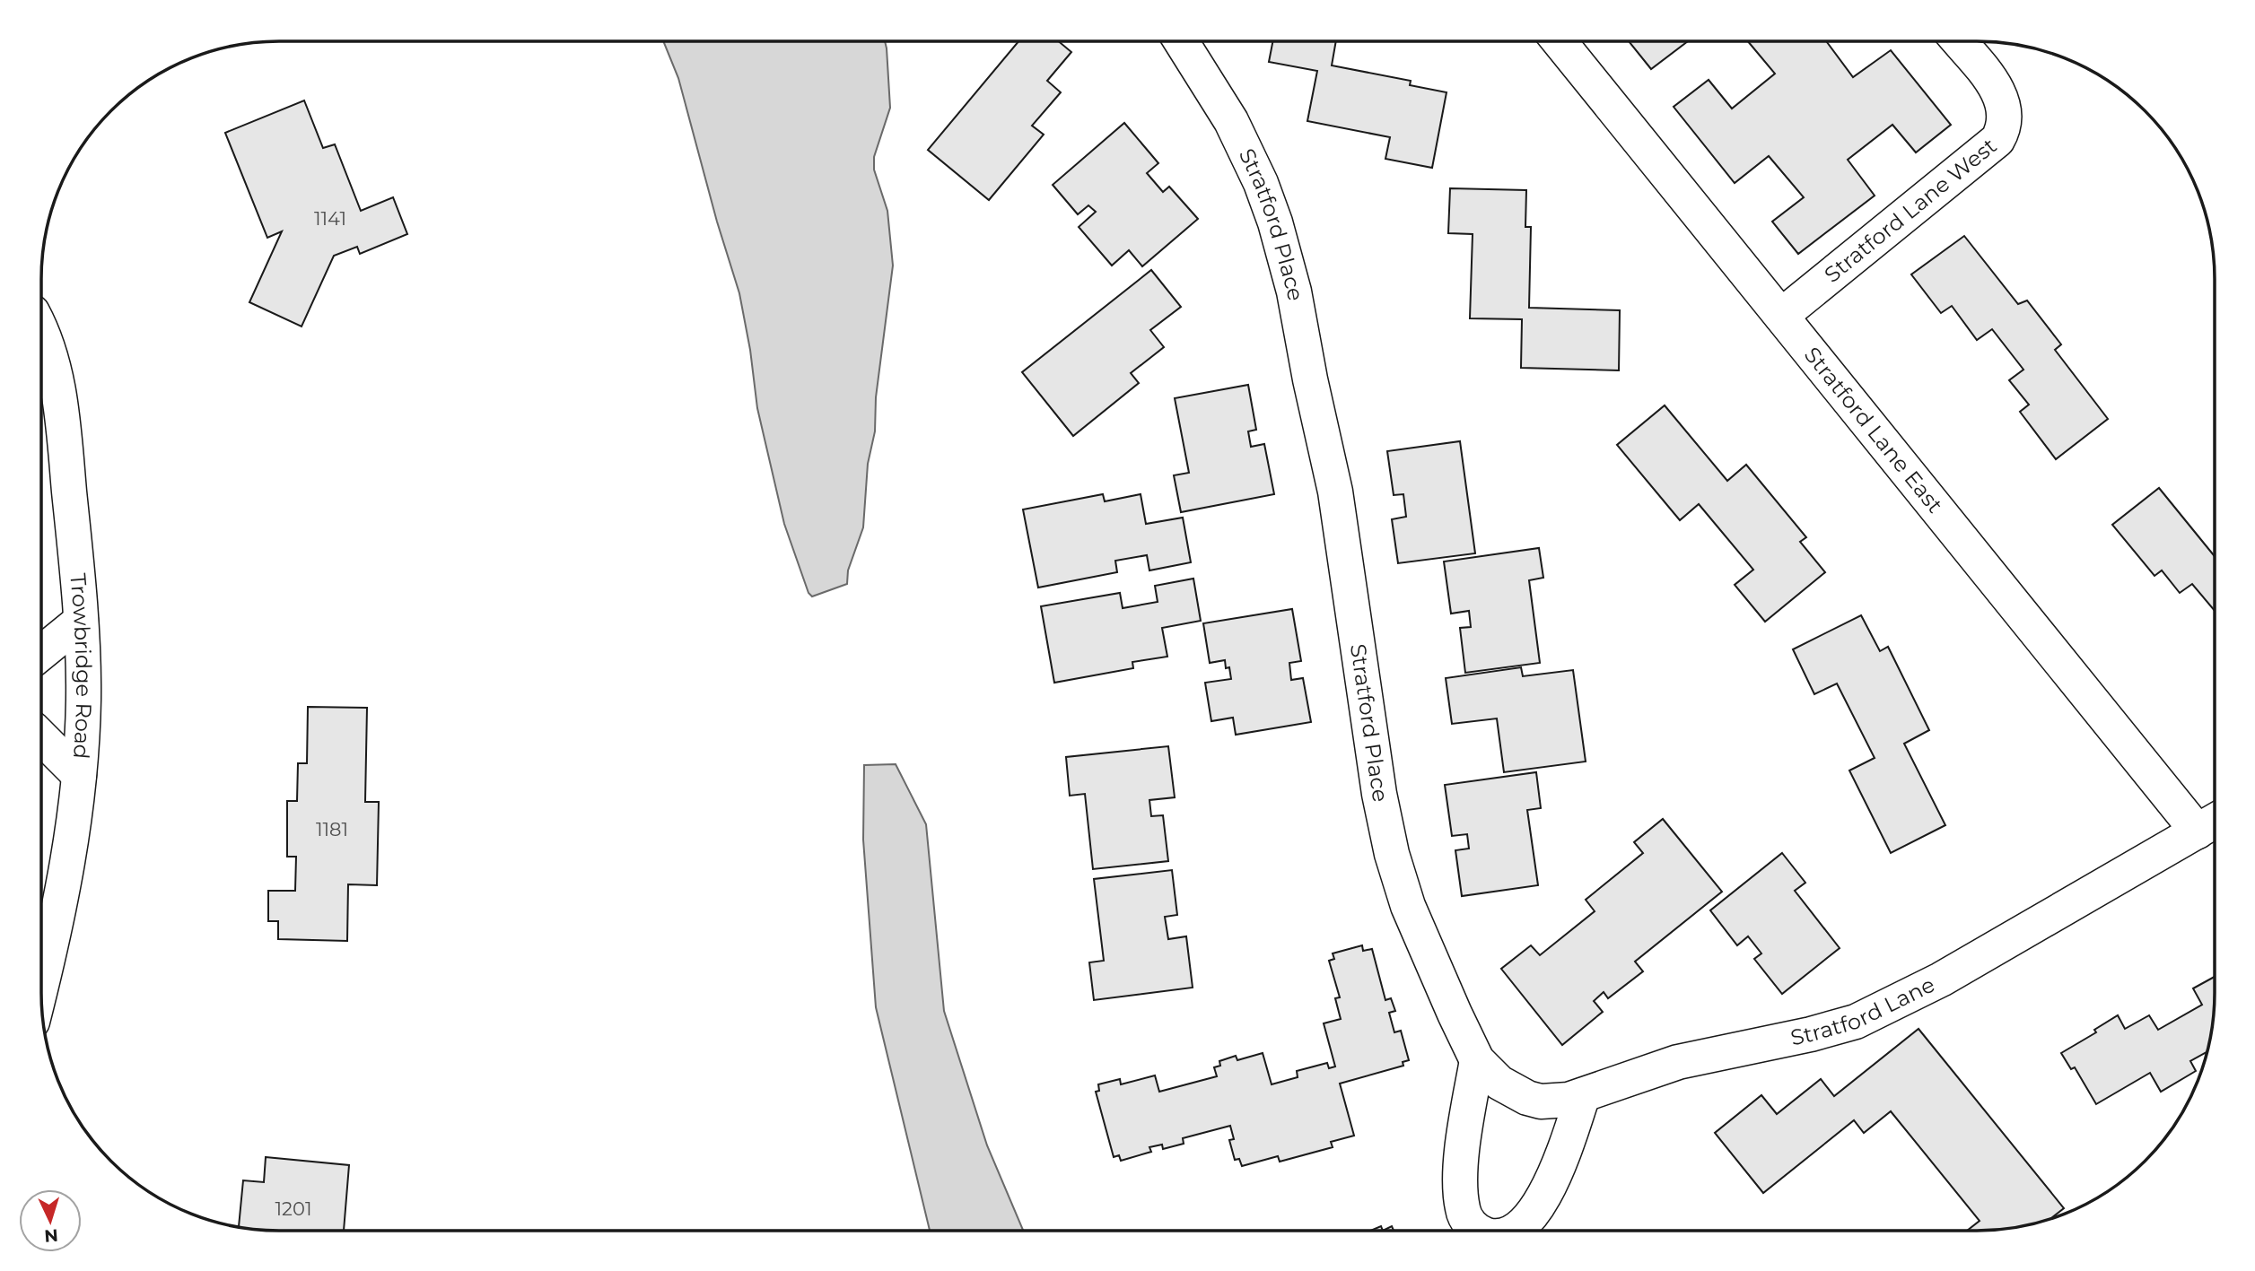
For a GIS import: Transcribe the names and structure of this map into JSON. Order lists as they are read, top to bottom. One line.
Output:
{"streets":{"street":["Stratford Lane West","Stratford Place","Stratford Lane East","Trowbridge Road","Stratford Lane"]},"crossings":[["Stratford Lane West","Stratford Lane East"],["Stratford Place","Stratford Lane"],["Stratford Lane East","Stratford Lane"]],"house_numbers":["1141","1181","1201"],"north":"bottom"}
